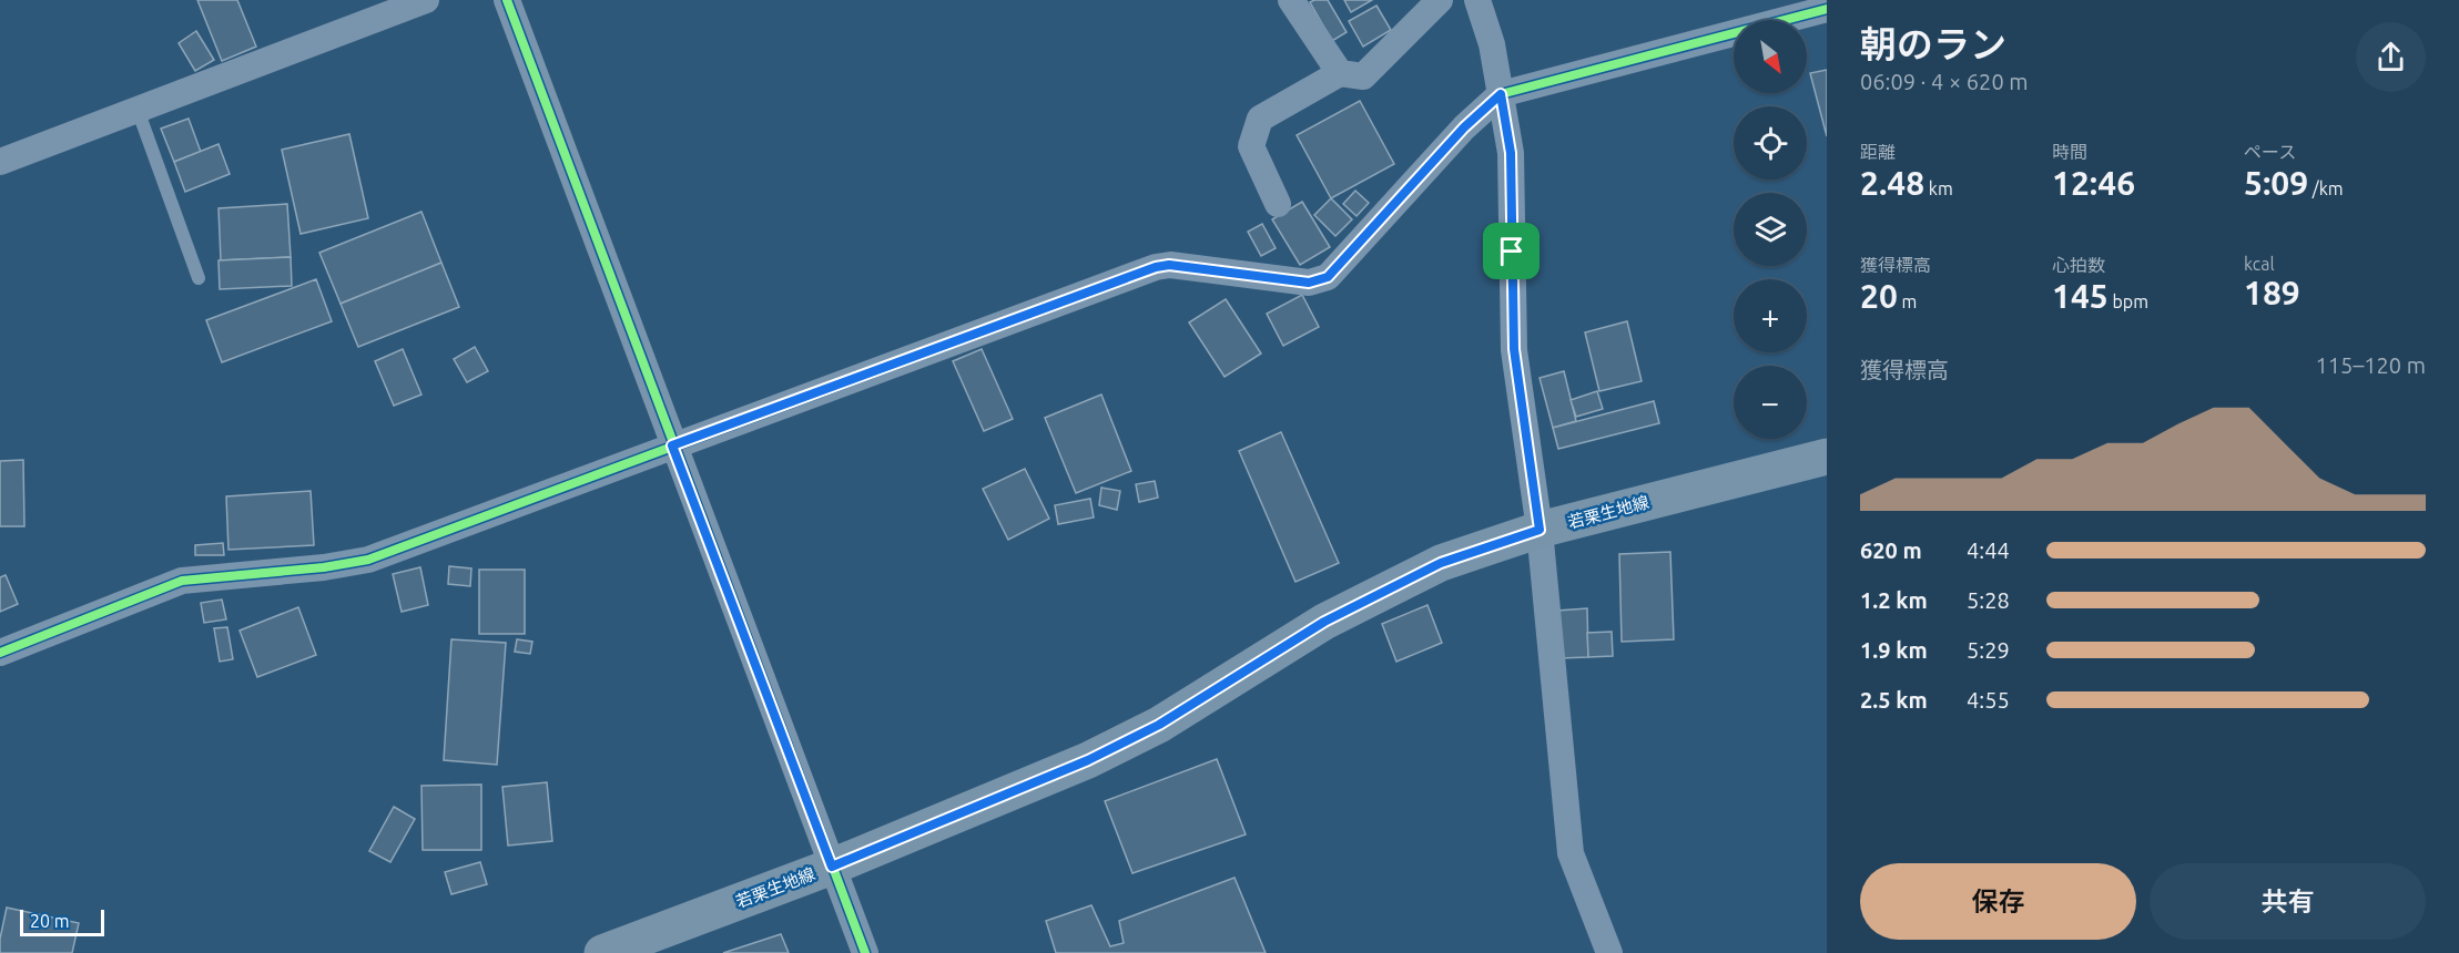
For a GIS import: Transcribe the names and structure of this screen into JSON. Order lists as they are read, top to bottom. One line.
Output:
{"streets":{"main road":["若栗生地線"]},"scale_bar":"20 m","north":"bottom right","page":{"heading":["朝のラン","06:09 · 4 × 620 m"],"map_buttons":["+","−"],"stats":[["距離","2.48 km"],["時間","12:46"],["ペース","5:09 /km"],["獲得標高","20 m"],["心拍数","145 bpm"],["kcal","189"]],"chart":["獲得標高","115–120 m"],"list":[{"name":"620 m","note":"4:44"},{"name":"1.2 km","note":"5:28"},{"name":"1.9 km","note":"5:29"},{"name":"2.5 km","note":"4:55"}],"buttons":["保存","共有"],"scale":"20 m"}}
